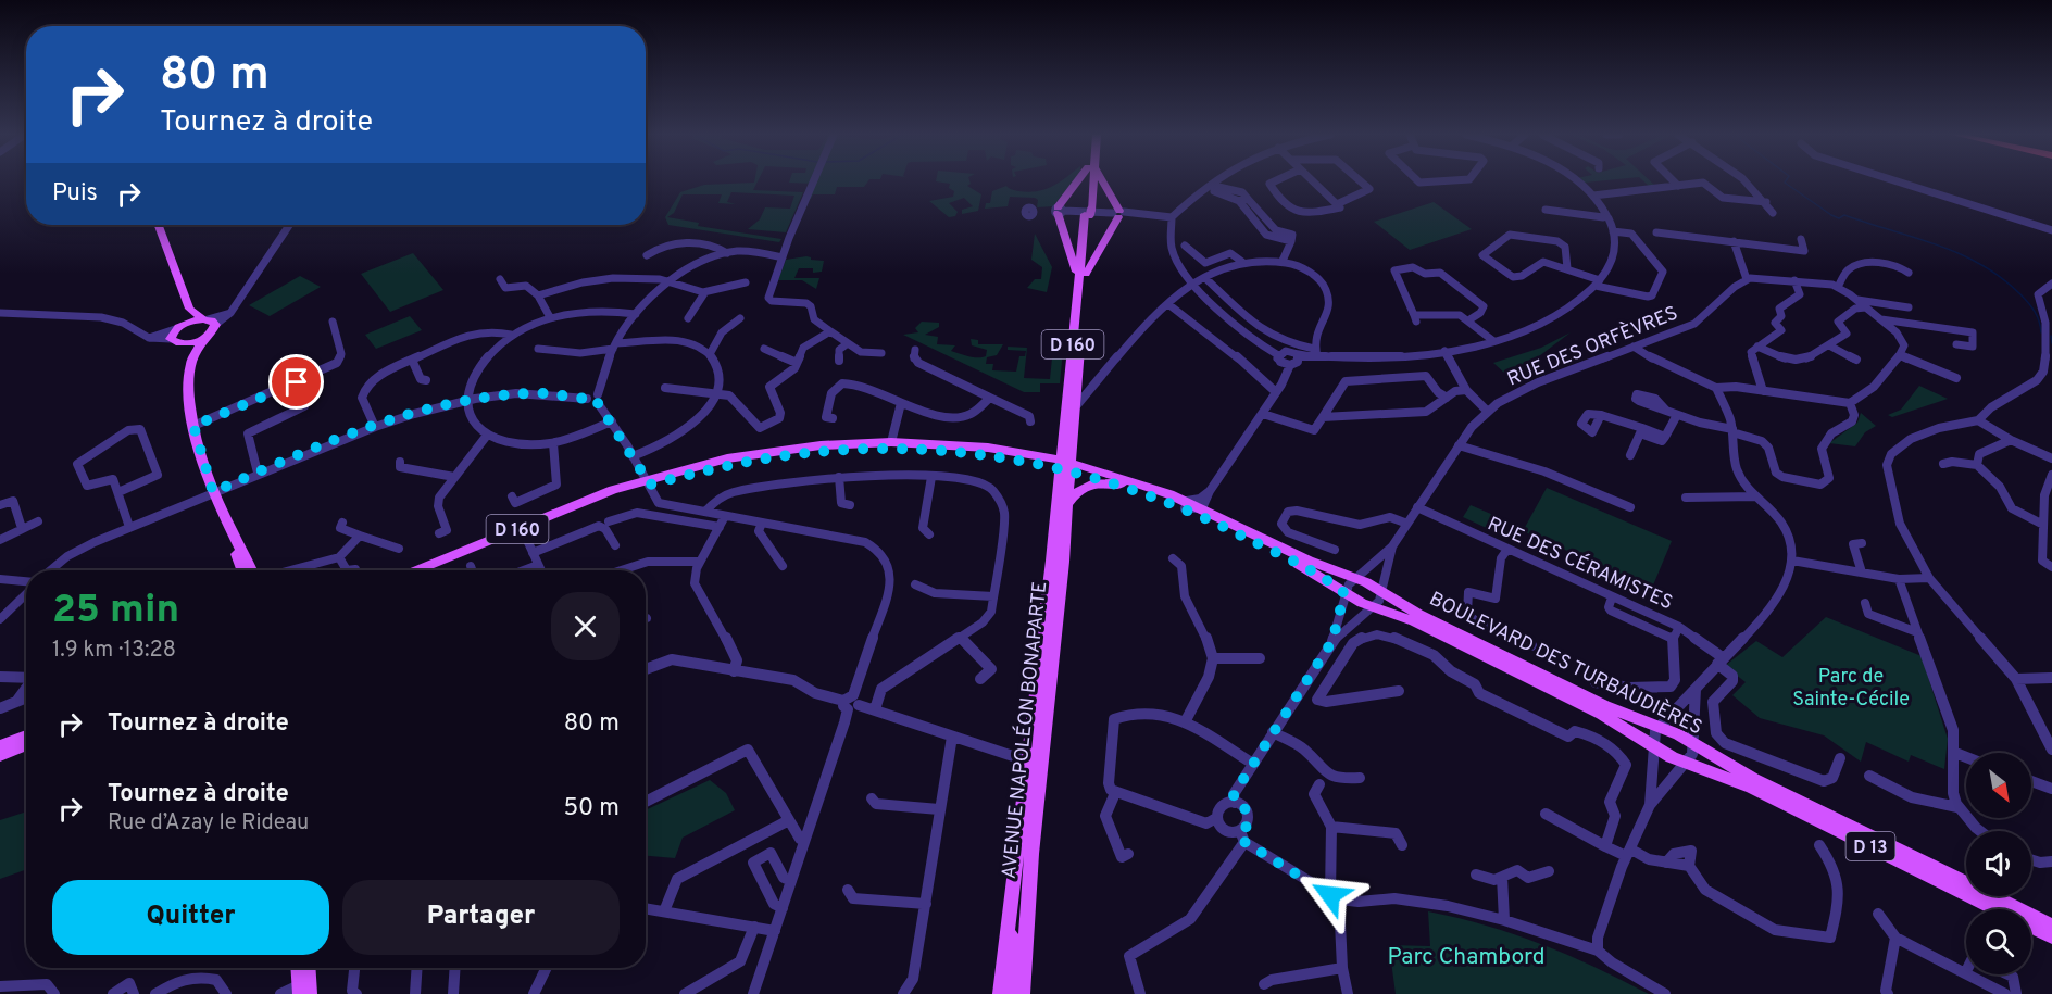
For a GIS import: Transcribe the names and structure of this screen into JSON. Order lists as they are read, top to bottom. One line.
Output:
{"streets":{"main road":["D 160","BOULEVARD DES TURBAUDIÈRES","AVENUE NAPOLÉON BONAPARTE","D 13"],"street":["RUE DES ORFÈVRES","RUE DES CÉRAMISTES"]},"crossings":[["D 160","BOULEVARD DES TURBAUDIÈRES"],["D 160","AVENUE NAPOLÉON BONAPARTE"],["RUE DES ORFÈVRES","RUE DES CÉRAMISTES"],["RUE DES ORFÈVRES","BOULEVARD DES TURBAUDIÈRES"],["BOULEVARD DES TURBAUDIÈRES","AVENUE NAPOLÉON BONAPARTE"]],"parks":["Parc de Sainte-Cécile","Parc Chambord"],"north":"bottom right","page":{"turn":["80 m","Tournez à droite"],"then":"Puis","heading":["25 min","1.9 km · 13:28"],"list":[{"name":"Tournez à droite","value":"80 m"},{"name":"Tournez à droite","note":"Rue d’Azay le Rideau","value":"50 m"}],"buttons":["Quitter","Partager"]}}
